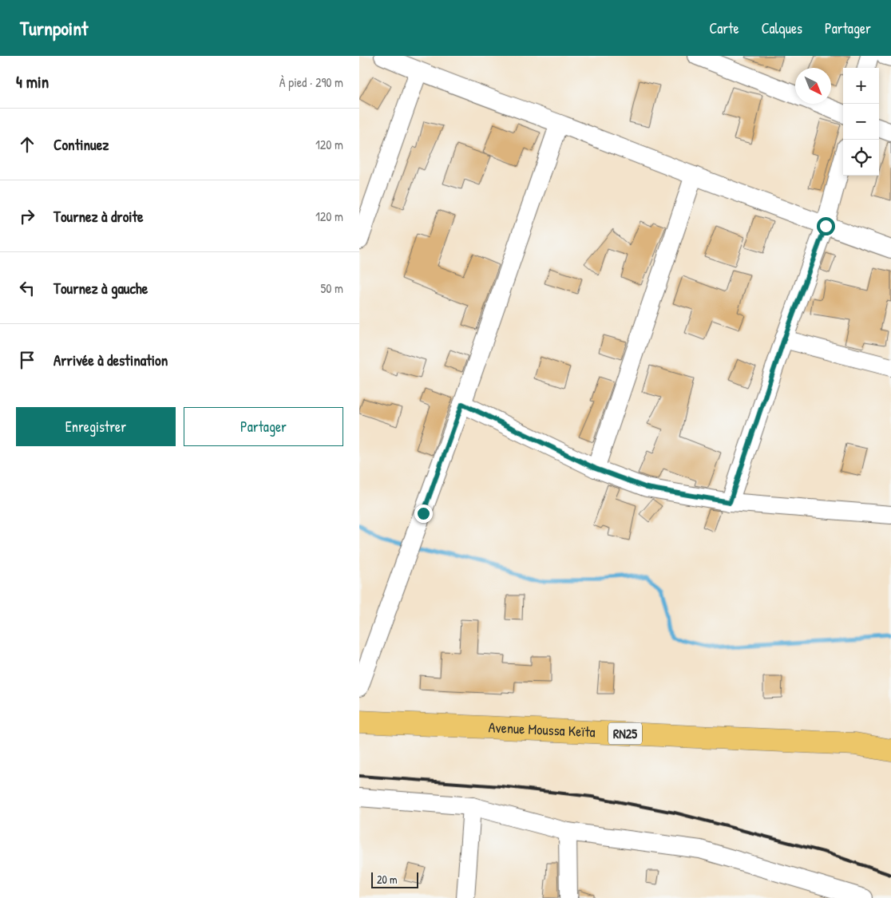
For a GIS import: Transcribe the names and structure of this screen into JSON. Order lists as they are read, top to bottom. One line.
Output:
{"streets":{"main road":["Avenue Moussa Keïta","RN25"]},"scale_bar":"20 m","north":"bottom right","page":{"header":"Turnpoint","nav":["Carte","Calques","Partager"],"heading":["4 min","À pied · 290 m"],"map_buttons":["+","−"],"list":[["Continuez","120 m"],["Tournez à droite","120 m"],["Tournez à gauche","50 m"],"Arrivée à destination"],"buttons":["Enregistrer","Partager"],"scale":"20 m"}}
